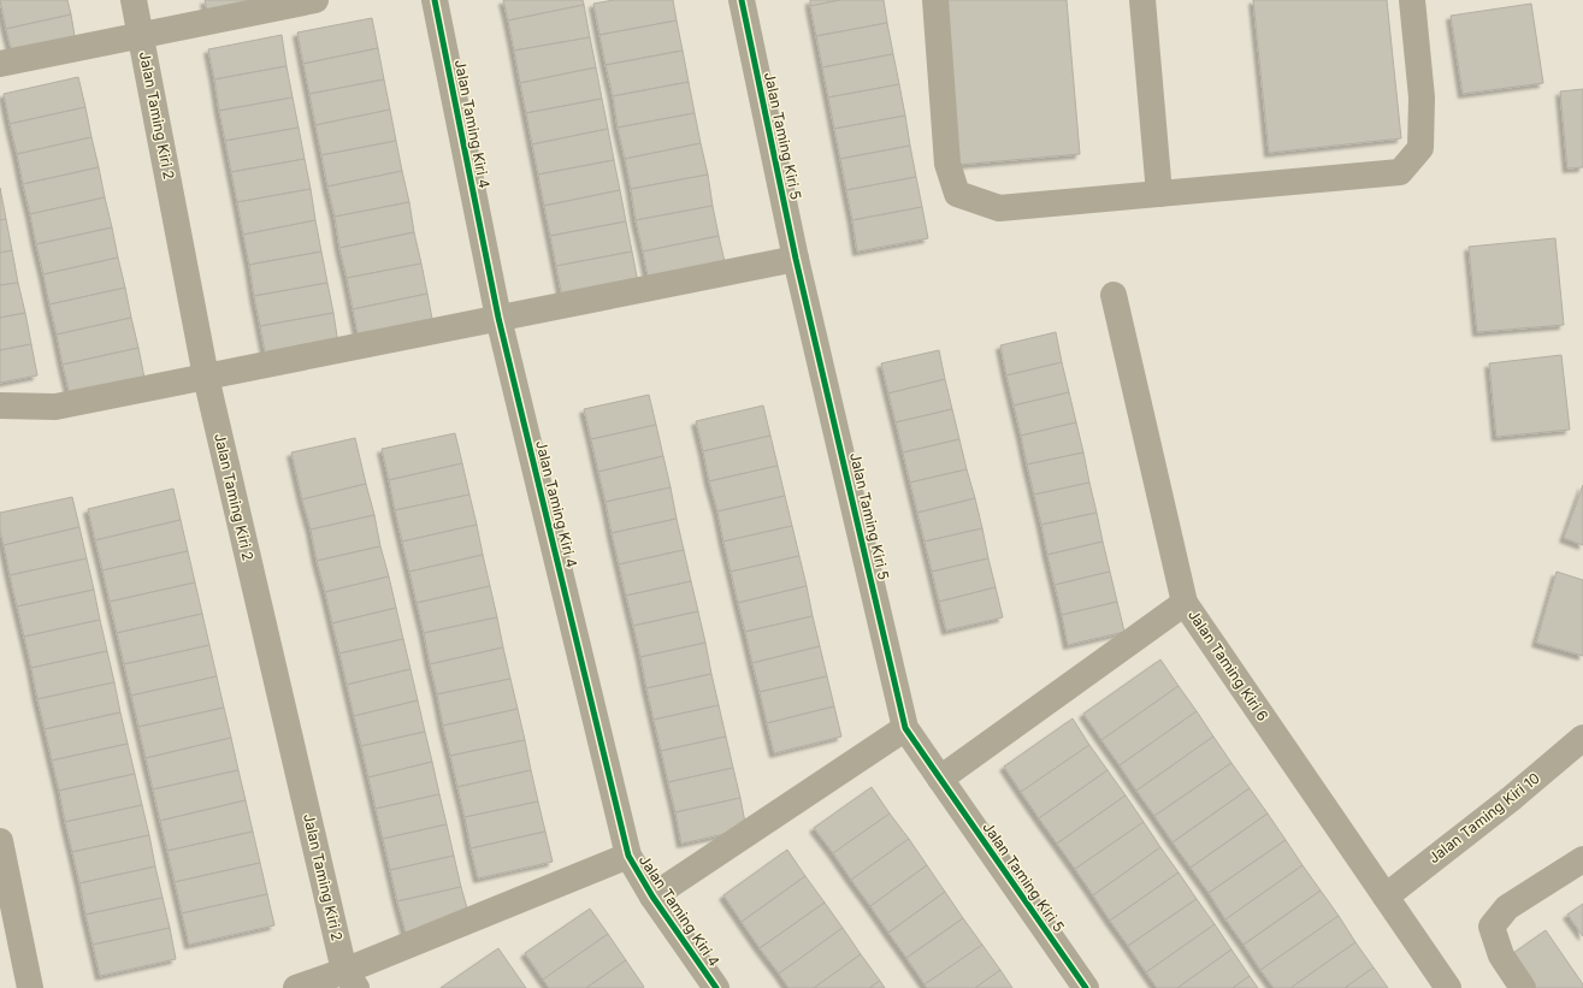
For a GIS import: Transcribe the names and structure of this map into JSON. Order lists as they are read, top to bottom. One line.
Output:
{"streets":{"street":["Jalan Taming Kiri 2","Jalan Taming Kiri 4","Jalan Taming Kiri 5","Jalan Taming Kiri 6","Jalan Taming Kiri 10"]},"crossings":[["Jalan Taming Kiri 6","Jalan Taming Kiri 10"]]}
